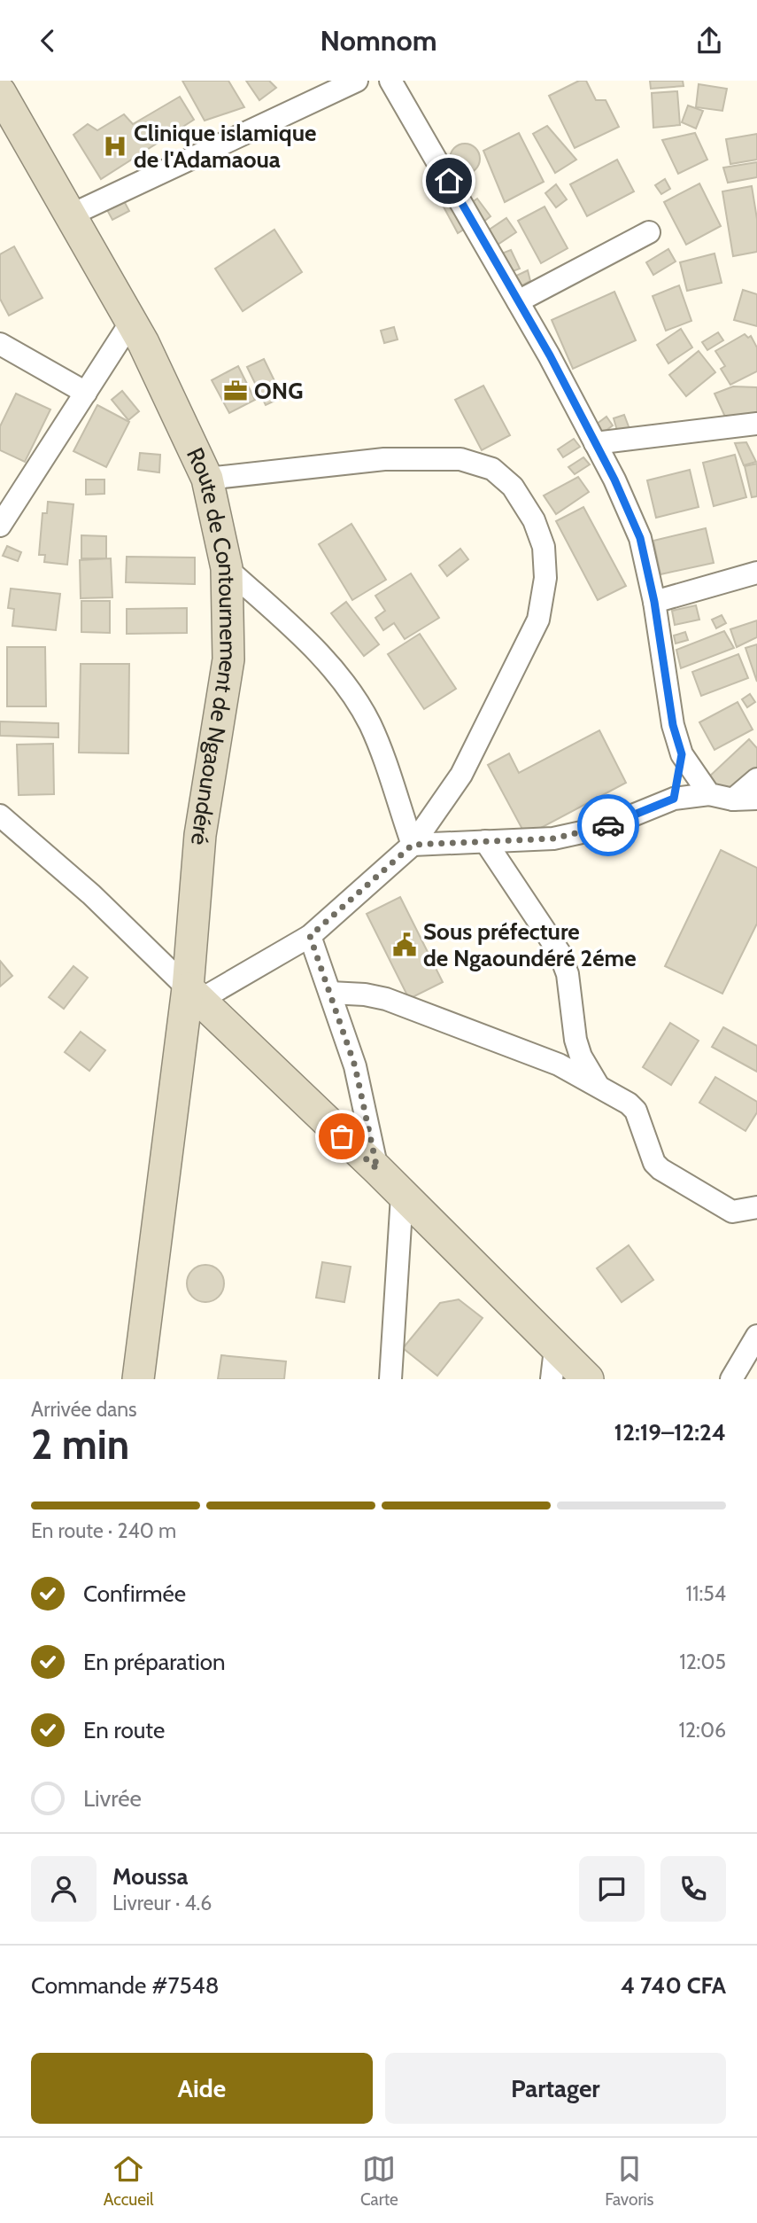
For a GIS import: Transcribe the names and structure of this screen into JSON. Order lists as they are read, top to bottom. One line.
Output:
{"streets":{"street":["Route de Contournement de Ngaoundéré"]},"places":{"hospital":["Clinique islamique de l'Adamaoua"],"office":["ONG"],"public building":["Sous préfecture de Ngaoundéré 2éme"]},"page":{"header":"Nomnom","heading":["2 min","Arrivée dans","12:19–12:24"],"panel":["Moussa","Livreur · 4.6","Commande #7548","4 740 CFA"],"bar":"En route · 240 m","list":[["Confirmée","11:54"],["En préparation","12:05"],["En route","12:06"],"Livrée"],"buttons":["Aide","Partager"],"tabs":["Accueil","Carte","Favoris"]}}
